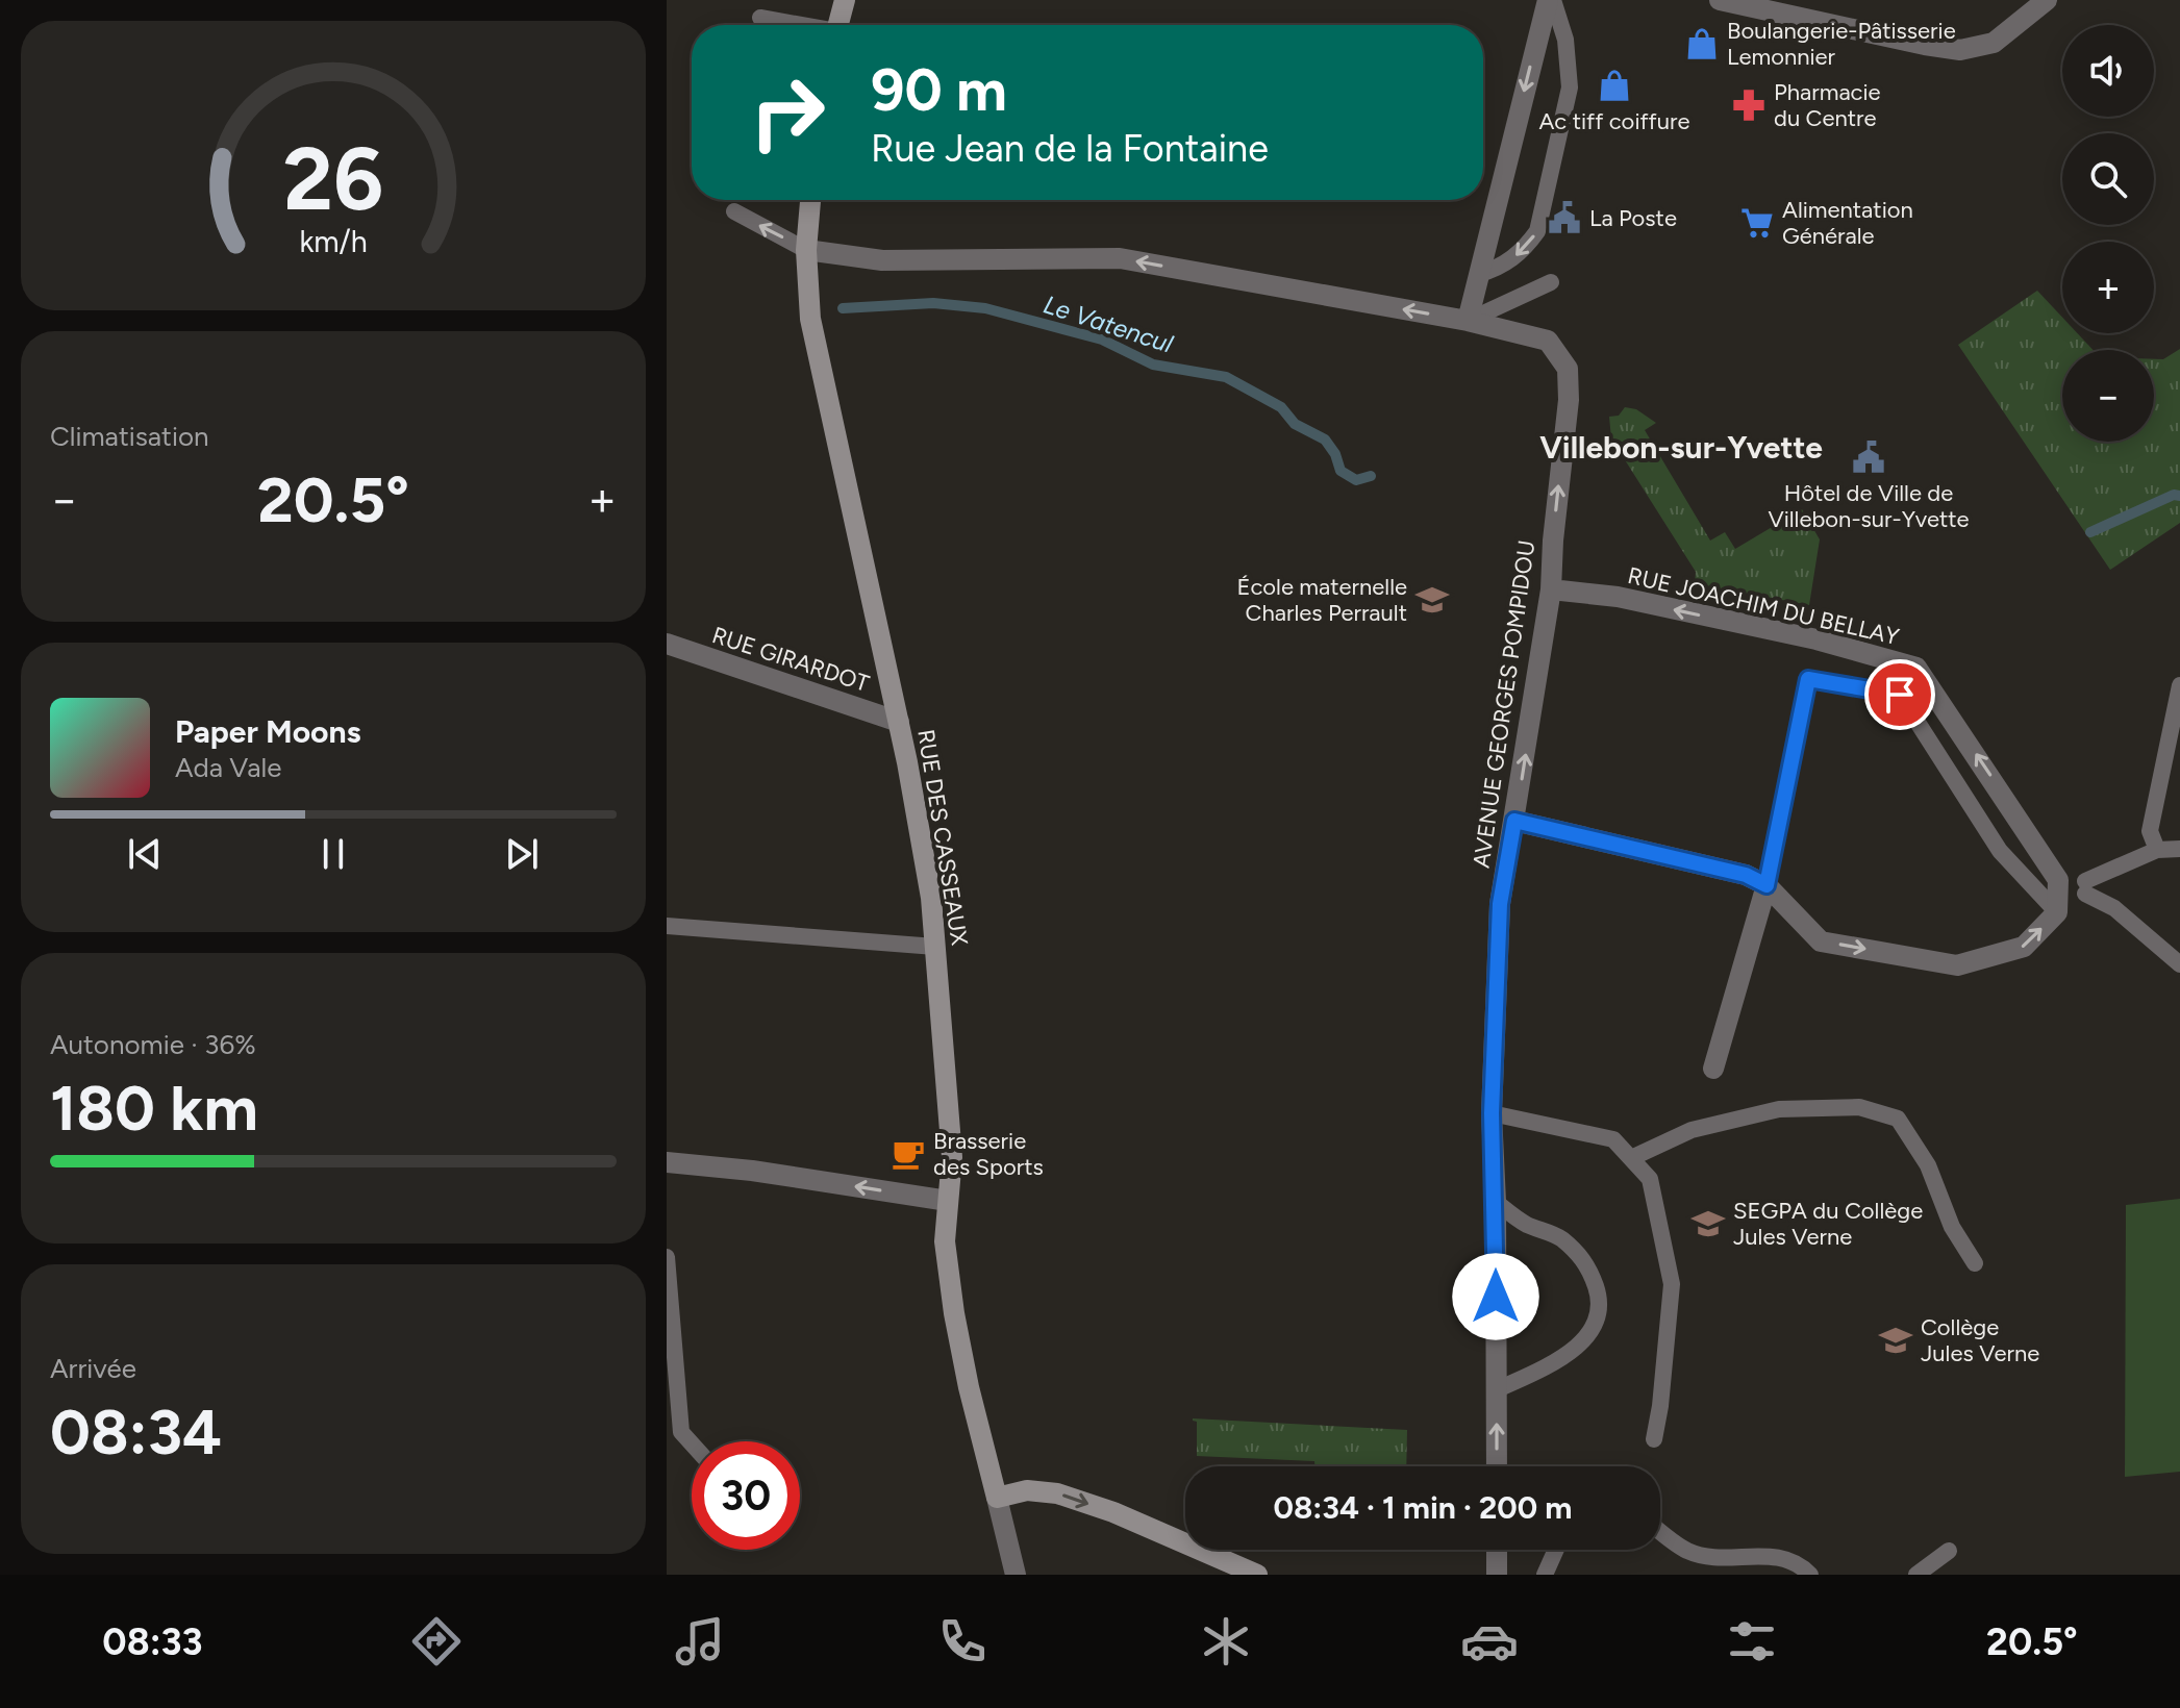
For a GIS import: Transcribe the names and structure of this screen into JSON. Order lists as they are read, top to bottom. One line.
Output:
{"streets":{"street":["RUE JOACHIM DU BELLAY","RUE GIRARDOT","AVENUE GEORGES POMPIDOU","RUE DES CASSEAUX"]},"crossings":[["RUE JOACHIM DU BELLAY","AVENUE GEORGES POMPIDOU"],["RUE GIRARDOT","RUE DES CASSEAUX"],["AVENUE GEORGES POMPIDOU","RUE DES CASSEAUX"]],"one_way":["RUE JOACHIM DU BELLAY"],"districts":["Villebon-sur-Yvette"],"water":["Le Vatencul"],"places":{"shop":["Boulangerie-Pâtisserie Lemonnier","Ac tiff coiffure"],"pharmacy":["Pharmacie du Centre"],"public building":["La Poste","Hôtel de Ville de Villebon-sur-Yvette"],"supermarket":["Alimentation Générale"],"school or university":["École maternelle Charles Perrault","SEGPA du Collège Jules Verne","Collège Jules Verne"],"cafe":["Brasserie des Sports"]},"page":{"map_buttons":["+","−"],"turn":["90 m","Rue Jean de la Fontaine"],"tile":["Climatisation",["Autonomie · 36%","180 km"],["Arrivée","08:34"]],"heat":["−","20.5°","+"],"song":["Paper Moons","Ada Vale"],"limit":"30","trip":"08:34 · 1 min · 200 m","tabs":["08:33","20.5°"],"gauge":["26","km/h"]}}
